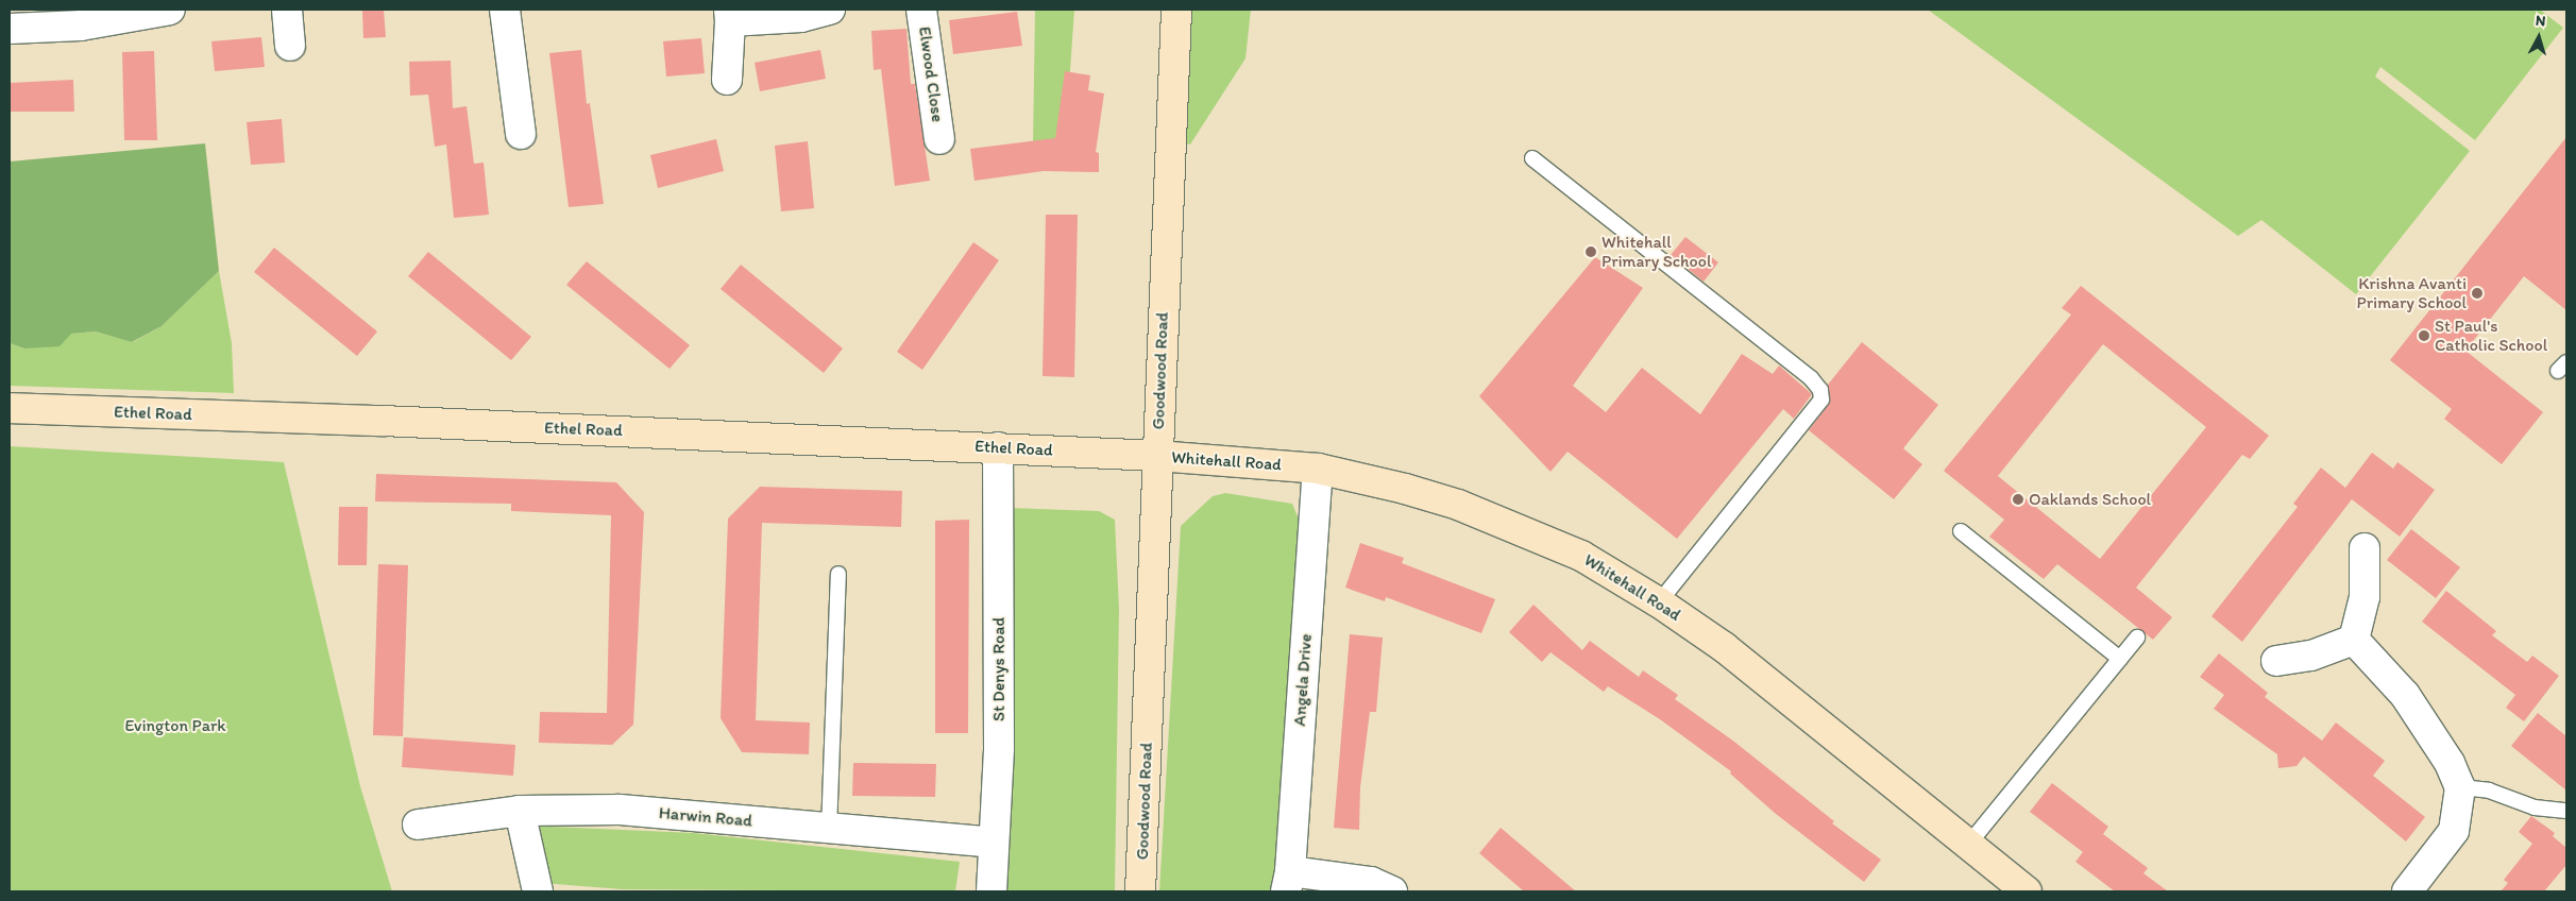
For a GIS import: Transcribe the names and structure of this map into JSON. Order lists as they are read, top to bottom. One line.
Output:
{"streets":{"street":["Elwood Close","Goodwood Road","Ethel Road","Whitehall Road","St Denys Road","Angela Drive","Harwin Road"]},"crossings":[["Goodwood Road","Ethel Road"],["Goodwood Road","Whitehall Road"],["Ethel Road","Whitehall Road"],["Ethel Road","St Denys Road"],["Whitehall Road","Angela Drive"],["St Denys Road","Harwin Road"]],"parks":["Evington Park"],"places":["Whitehall Primary School","Krishna Avanti Primary School","St Paul's Catholic School","Oaklands School"],"north":"top"}
